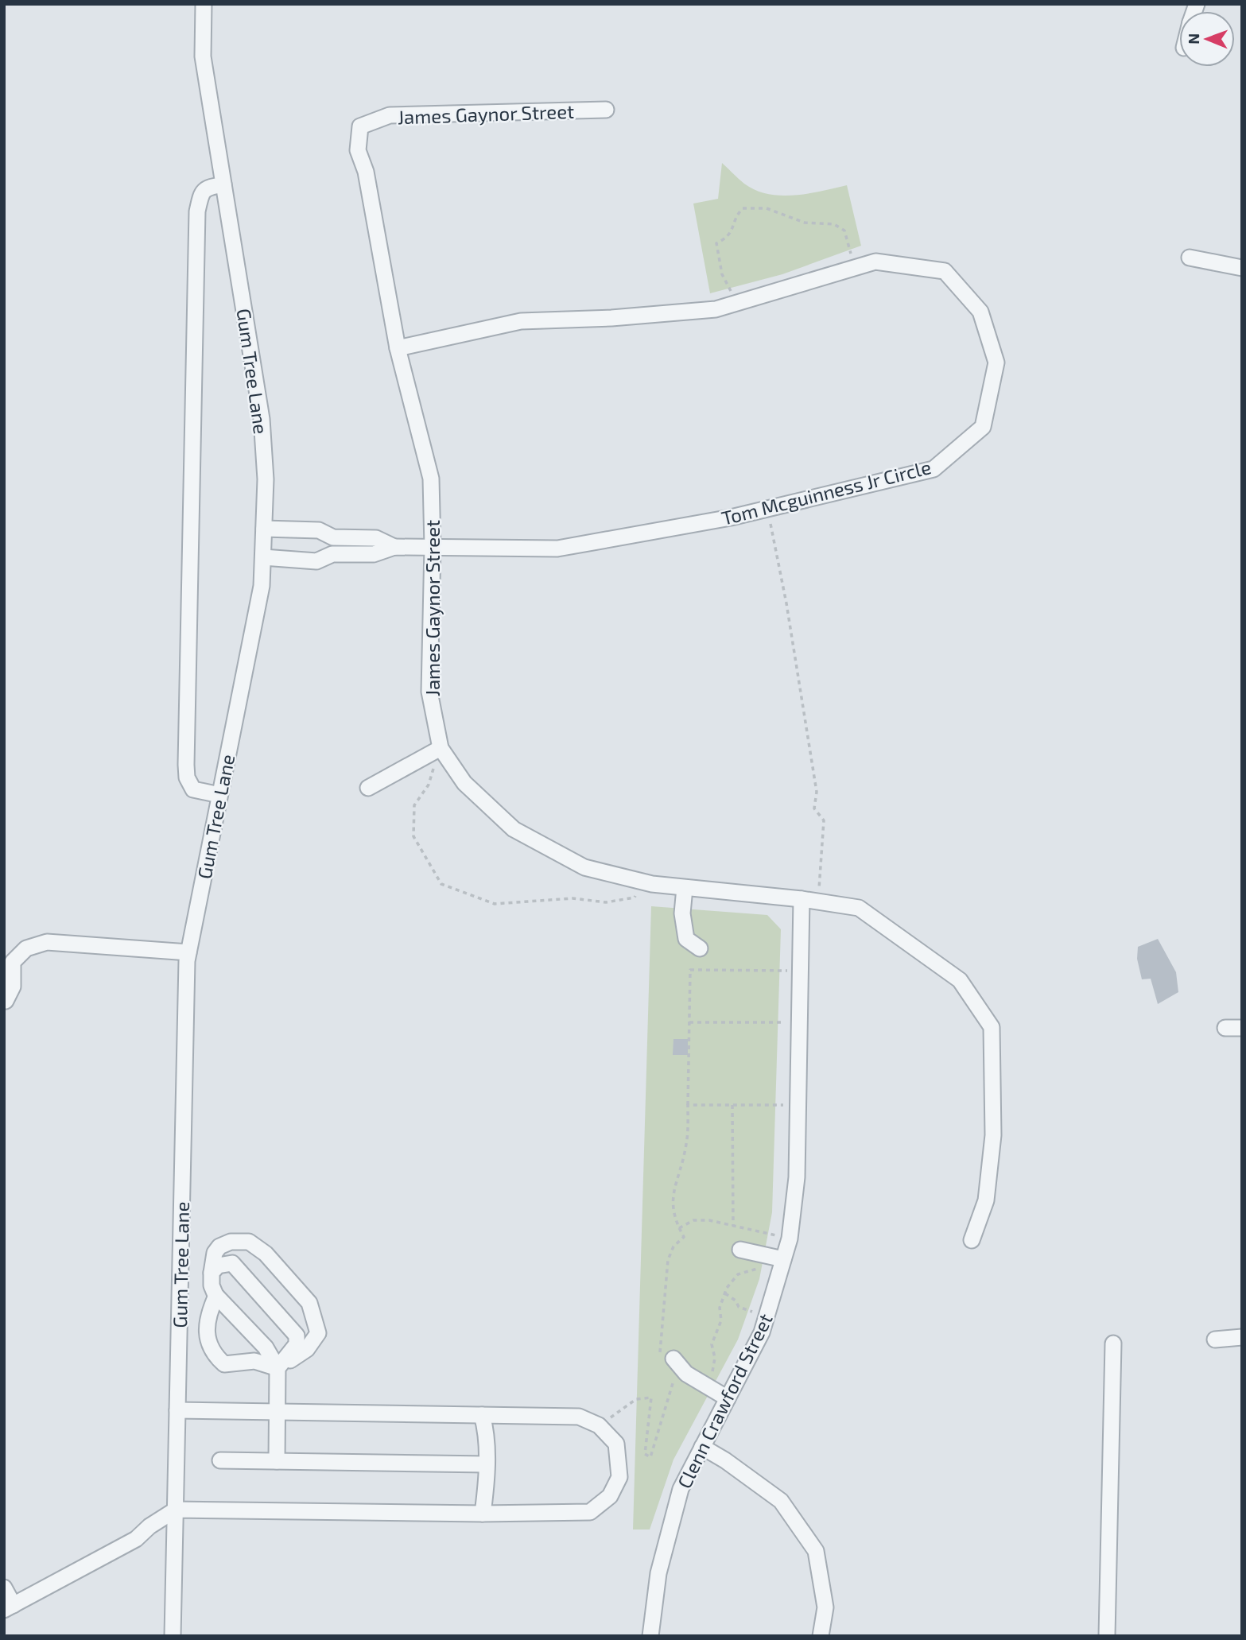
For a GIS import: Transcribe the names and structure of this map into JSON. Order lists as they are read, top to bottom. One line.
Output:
{"streets":{"street":["James Gaynor Street","Gum Tree Lane","Tom Mcguinness Jr Circle","Clenn Crawford Street"]},"crossings":[["James Gaynor Street","Tom Mcguinness Jr Circle"],["James Gaynor Street","Clenn Crawford Street"],["Gum Tree Lane","Tom Mcguinness Jr Circle"]],"north":"left"}
